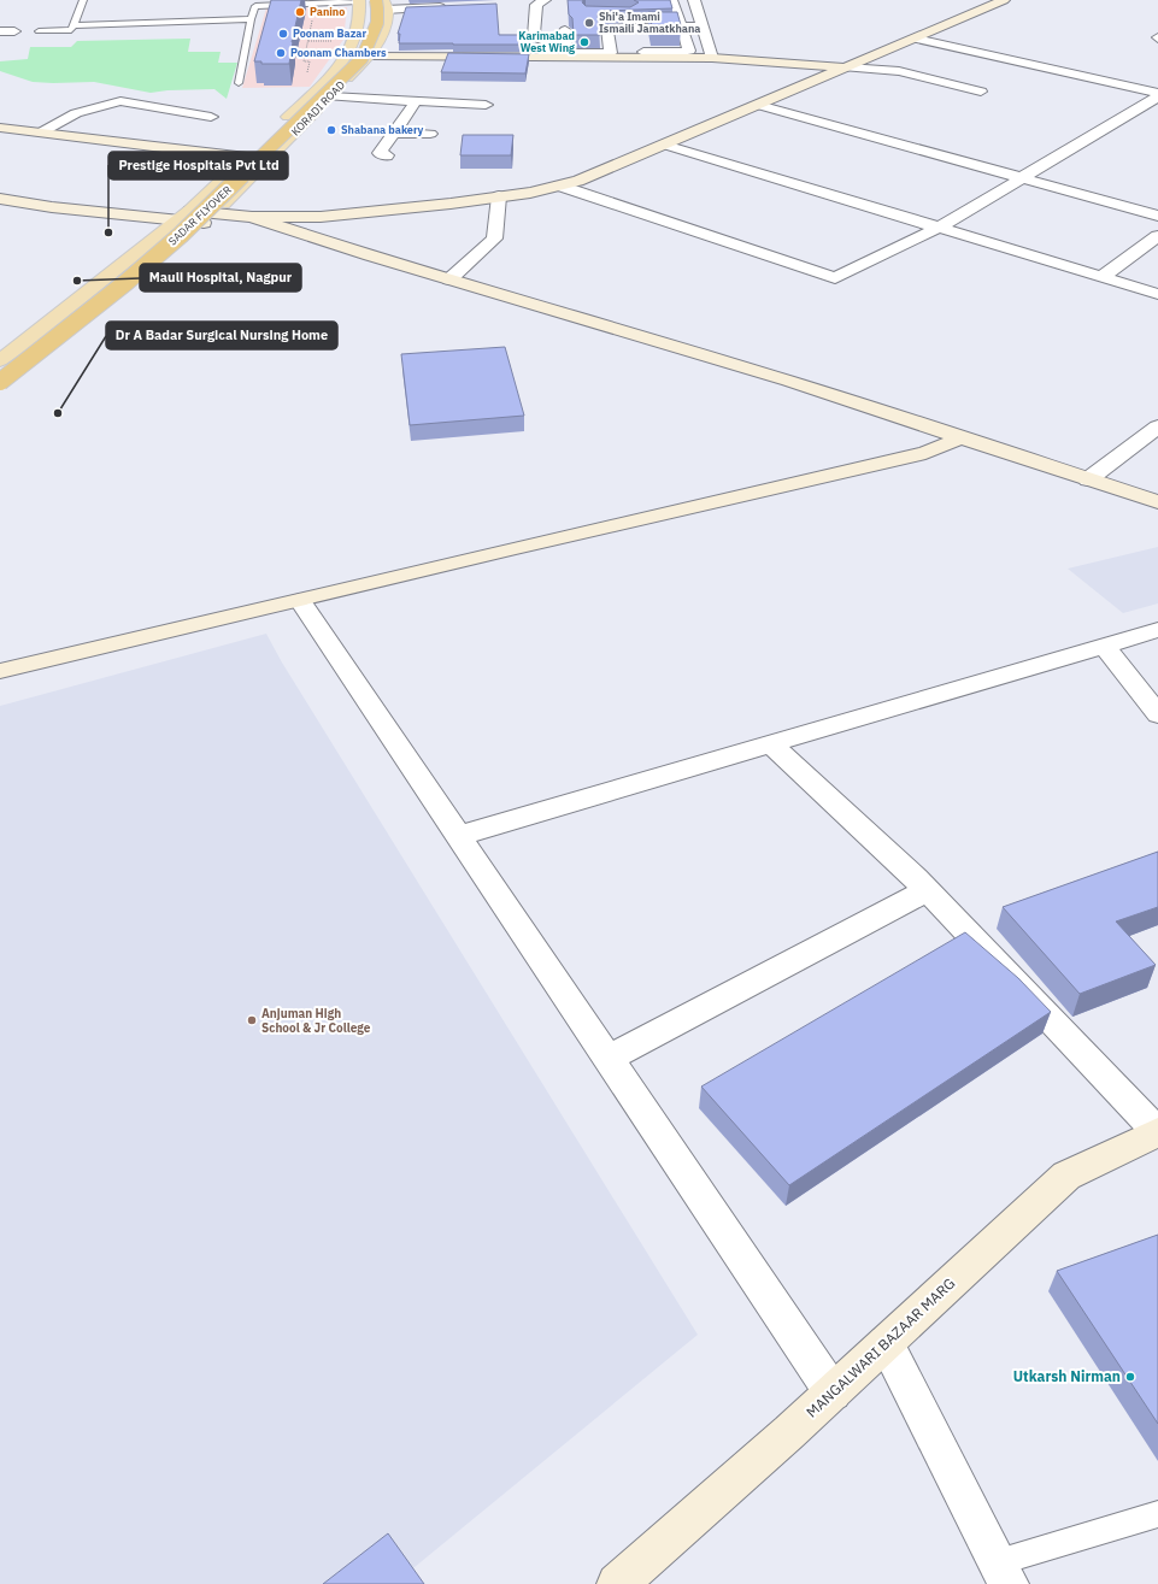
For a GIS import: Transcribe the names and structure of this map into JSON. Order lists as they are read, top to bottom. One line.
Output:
{"streets":{"highway":["SADAR FLYOVER"],"main road":["KORADI ROAD"],"street":["MANGALWARI BAZAAR MARG"]},"crossings":[["KORADI ROAD","SADAR FLYOVER"]],"places":["Panino","Shi'a Imami Ismaili Jamatkhana","Poonam Bazar","Karimabad West Wing","Poonam Chambers","Shabana bakery","Prestige Hospitals Pvt Ltd","Mauli Hospital, Nagpur","Dr A Badar Surgical Nursing Home","Anjuman High School & Jr College","Utkarsh Nirman"]}
